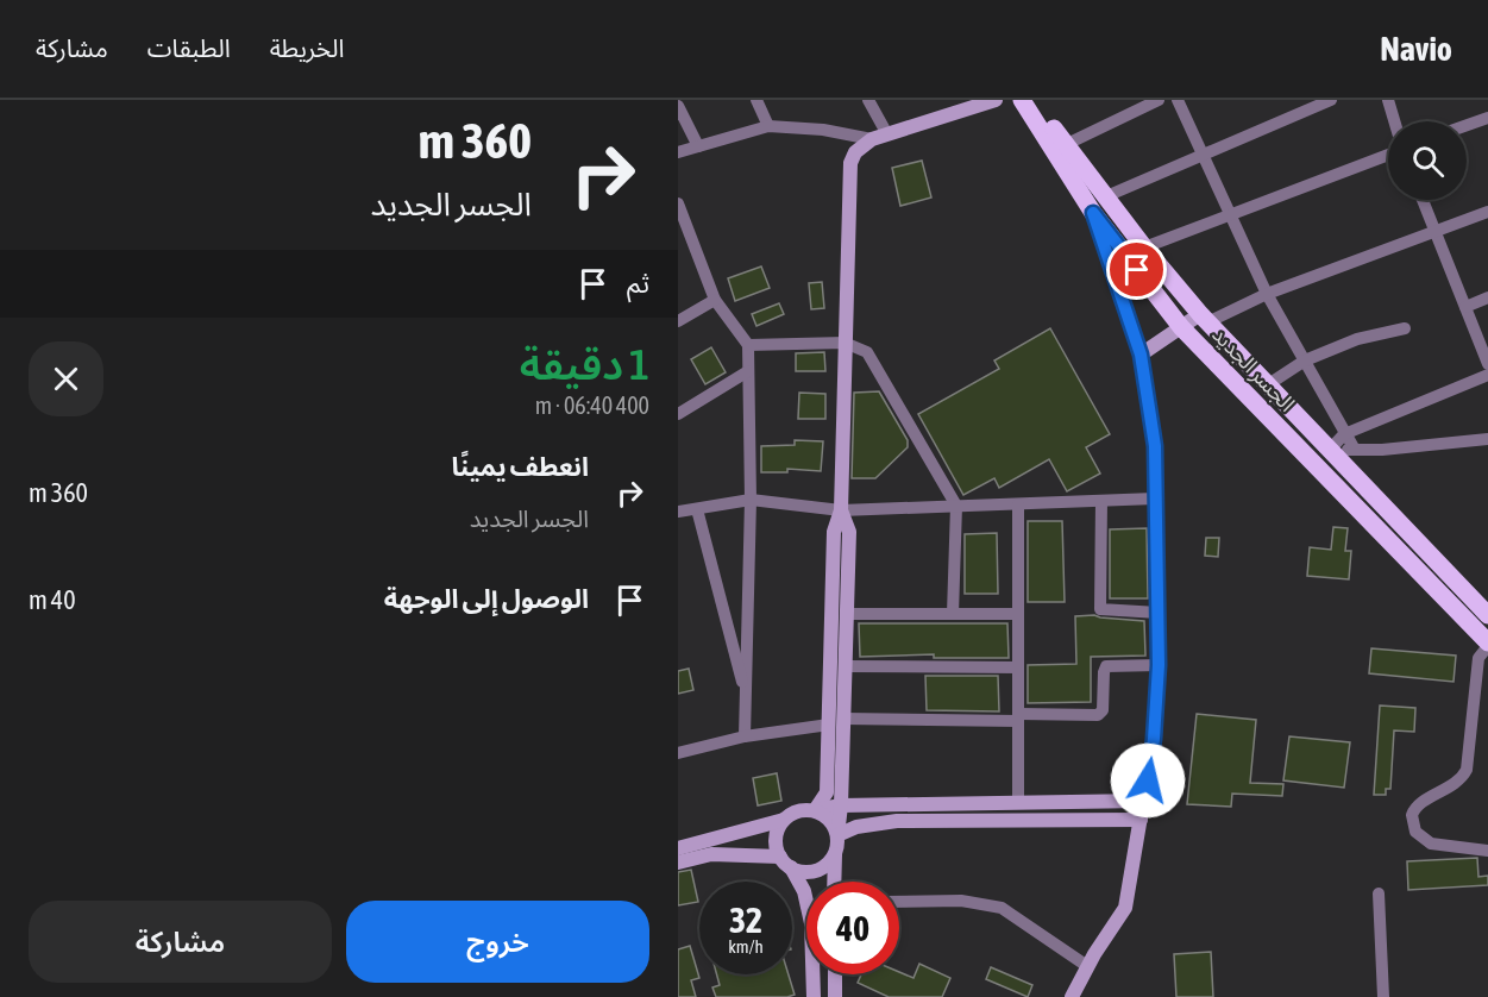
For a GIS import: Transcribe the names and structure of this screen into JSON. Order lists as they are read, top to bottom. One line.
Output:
{"streets":{"main road":["الجسر الجديد"]},"page":{"header":"Navio","nav":["الخريطة","الطبقات","مشاركة"],"turn":["360 m","الجسر الجديد"],"then":"ثم","heading":["1 دقيقة","400 m · 06:40"],"list":[{"name":"انعطف يمينًا","note":"الجسر الجديد","value":"360 m"},{"name":"الوصول إلى الوجهة","value":"40 m"}],"speed":"32 km/h","limit":"40","buttons":["خروج","مشاركة"]}}
